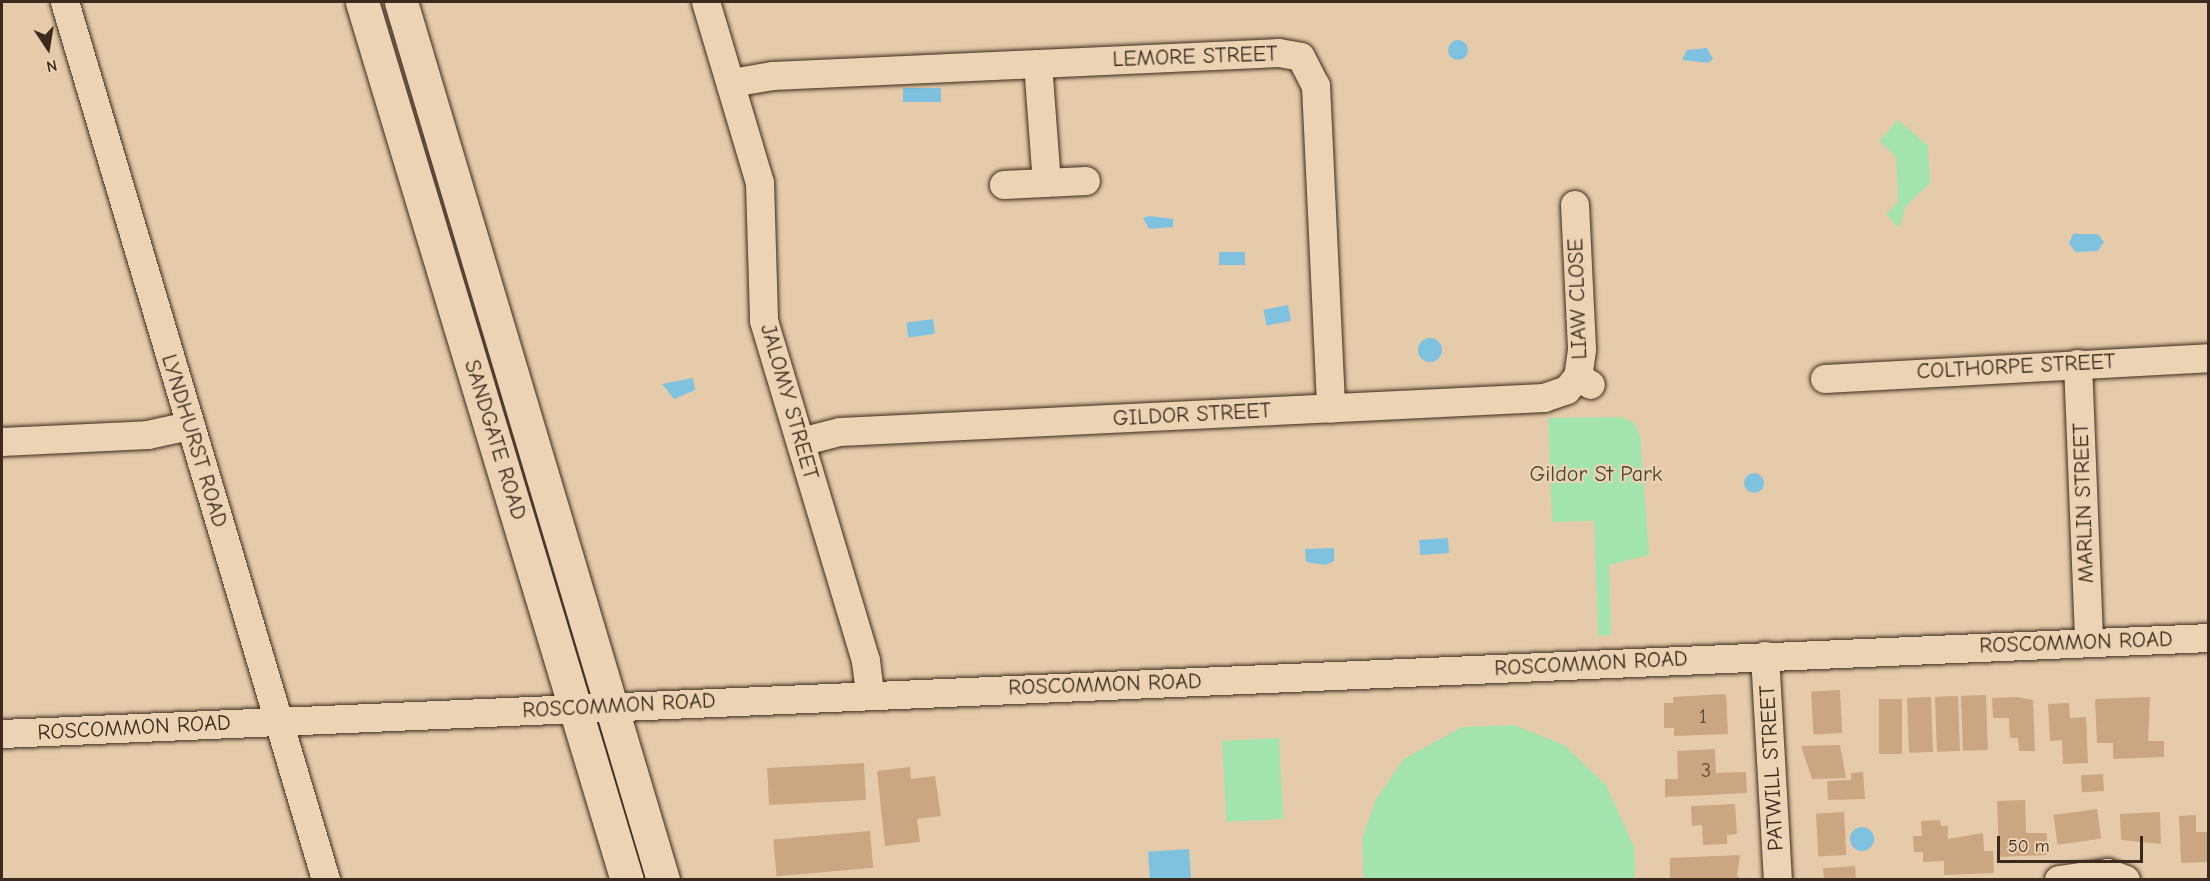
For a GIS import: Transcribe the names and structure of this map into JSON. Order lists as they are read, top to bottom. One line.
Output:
{"streets":{"highway":["SANDGATE ROAD"],"street":["LEMORE STREET","LIAW CLOSE","COLTHORPE STREET","JALOMY STREET","GILDOR STREET","LYNDHURST ROAD","MARLIN STREET","ROSCOMMON ROAD","PATWILL STREET"]},"crossings":[["LEMORE STREET","JALOMY STREET"],["LEMORE STREET","GILDOR STREET"],["LIAW CLOSE","GILDOR STREET"],["COLTHORPE STREET","MARLIN STREET"],["JALOMY STREET","GILDOR STREET"],["JALOMY STREET","ROSCOMMON ROAD"],["SANDGATE ROAD","ROSCOMMON ROAD"],["LYNDHURST ROAD","ROSCOMMON ROAD"],["MARLIN STREET","ROSCOMMON ROAD"],["ROSCOMMON ROAD","PATWILL STREET"]],"parks":["Gildor St Park"],"house_numbers":["1","3"],"scale_bar":"50 m","north":"bottom"}
